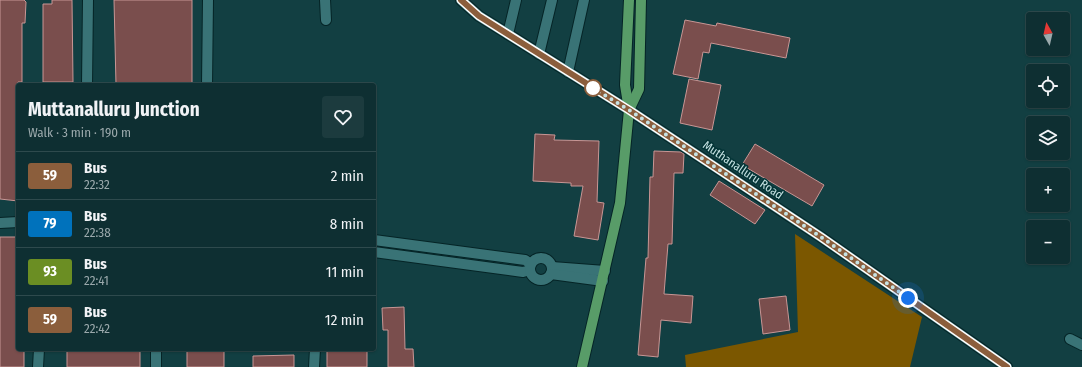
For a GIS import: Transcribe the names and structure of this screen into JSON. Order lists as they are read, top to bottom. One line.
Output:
{"streets":{"street":["Muthanalluru Road"]},"lines":["bus line 59"],"north":"top","page":{"map_buttons":["+","−"],"heading":["Muttanalluru Junction","Walk · 3 min · 190 m"],"list":[{"mark":"59","name":"Bus","note":"22:32","value":"2 min"},{"mark":"79","name":"Bus","note":"22:38","value":"8 min"},{"mark":"93","name":"Bus","note":"22:41","value":"11 min"},{"mark":"59","name":"Bus","note":"22:42","value":"12 min"}]}}
